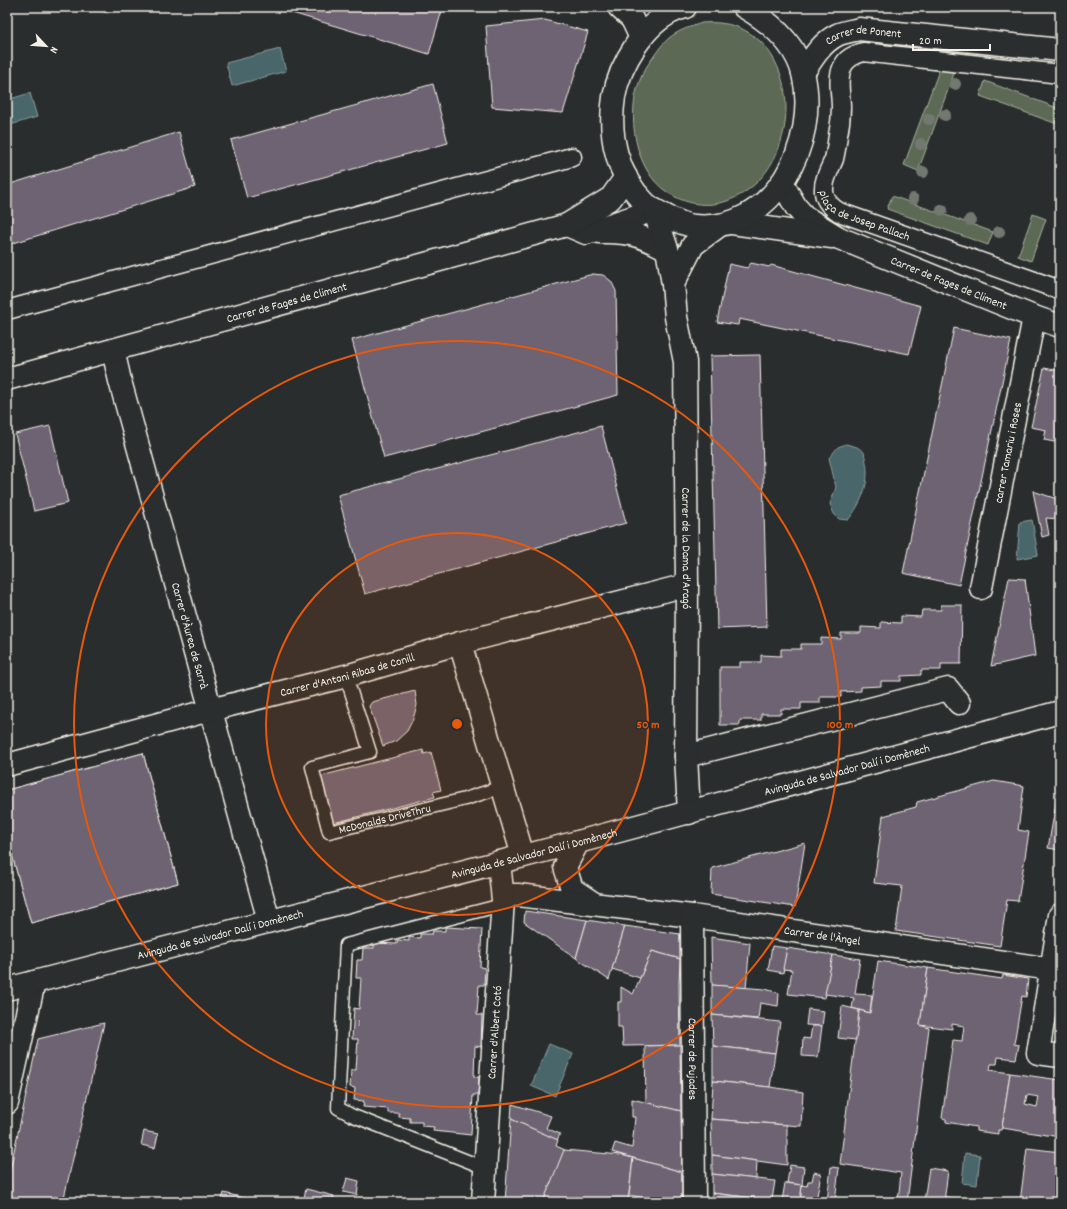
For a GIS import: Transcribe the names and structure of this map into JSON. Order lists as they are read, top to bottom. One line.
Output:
{"streets":{"street":["Carrer de Ponent","plaça de Josep Pallach","Carrer de Fages de Climent","carrer Tamariu i Roses","Carrer de la Dama d'Aragó","Carrer d'Àurea de Sarrà","Carrer d'Antoni Ribas de Conill","Avinguda de Salvador Dalí i Domènech","Carrer de l'Àngel","Carrer d'Albert Cotó","Carrer de Pujades"],"lane":["McDonalds DriveThru"]},"crossings":[["Carrer de Fages de Climent","carrer Tamariu i Roses"],["Carrer de Fages de Climent","Carrer de la Dama d'Aragó"],["Carrer de Fages de Climent","Carrer d'Àurea de Sarrà"],["Carrer de la Dama d'Aragó","Carrer d'Antoni Ribas de Conill"],["Carrer de la Dama d'Aragó","Avinguda de Salvador Dalí i Domènech"],["Carrer d'Àurea de Sarrà","Carrer d'Antoni Ribas de Conill"],["Carrer d'Àurea de Sarrà","Avinguda de Salvador Dalí i Domènech"],["Carrer d'Antoni Ribas de Conill","McDonalds DriveThru"],["Avinguda de Salvador Dalí i Domènech","Carrer de l'Àngel"],["Avinguda de Salvador Dalí i Domènech","Carrer d'Albert Cotó"],["Carrer de l'Àngel","Carrer d'Albert Cotó"],["Carrer de l'Àngel","Carrer de Pujades"]],"house_numbers":["1"],"scale_bar":"20 m","north":"bottom right","rings":["50 m","100 m"]}
